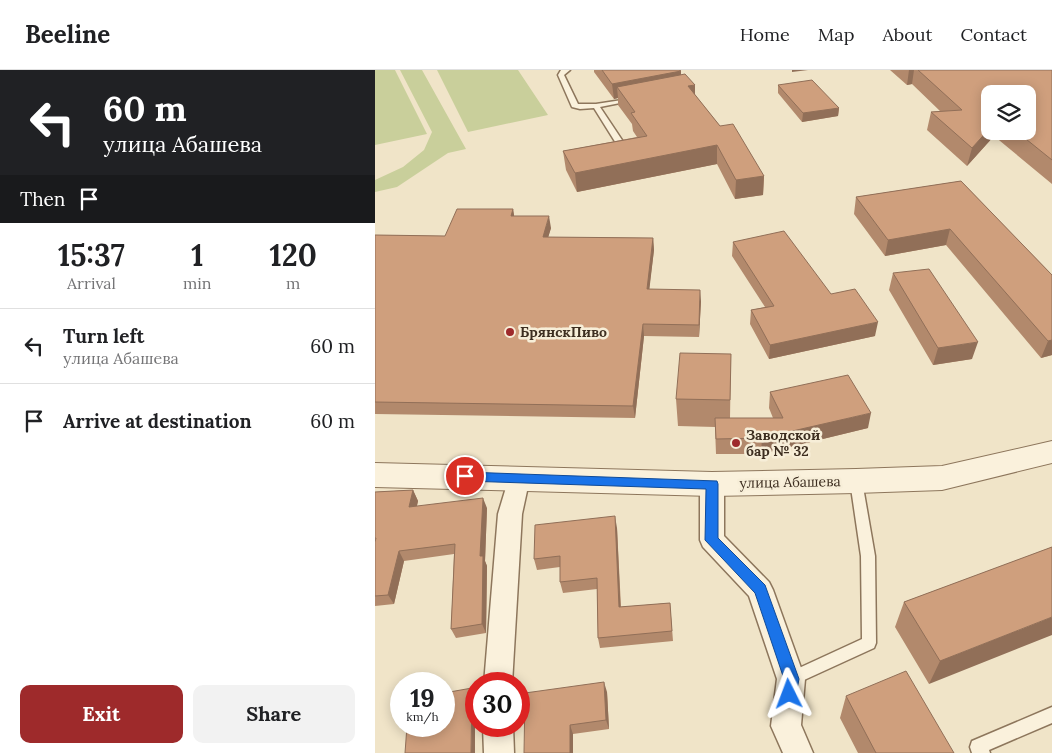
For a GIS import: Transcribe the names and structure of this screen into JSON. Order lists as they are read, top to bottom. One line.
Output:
{"streets":{"street":["улица Абашева"]},"places":["БрянскПиво","Заводской бар № 32"],"page":{"header":"Beeline","nav":["Home","Map","About","Contact"],"turn":["60 m","улица Абашева"],"then":"Then","eta":["15:37","Arrival","1","min","120","m"],"list":[{"name":"Turn left","note":"улица Абашева","value":"60 m"},{"name":"Arrive at destination","value":"60 m"}],"speed":"19 km/h","limit":"30","buttons":["Exit","Share"]}}
